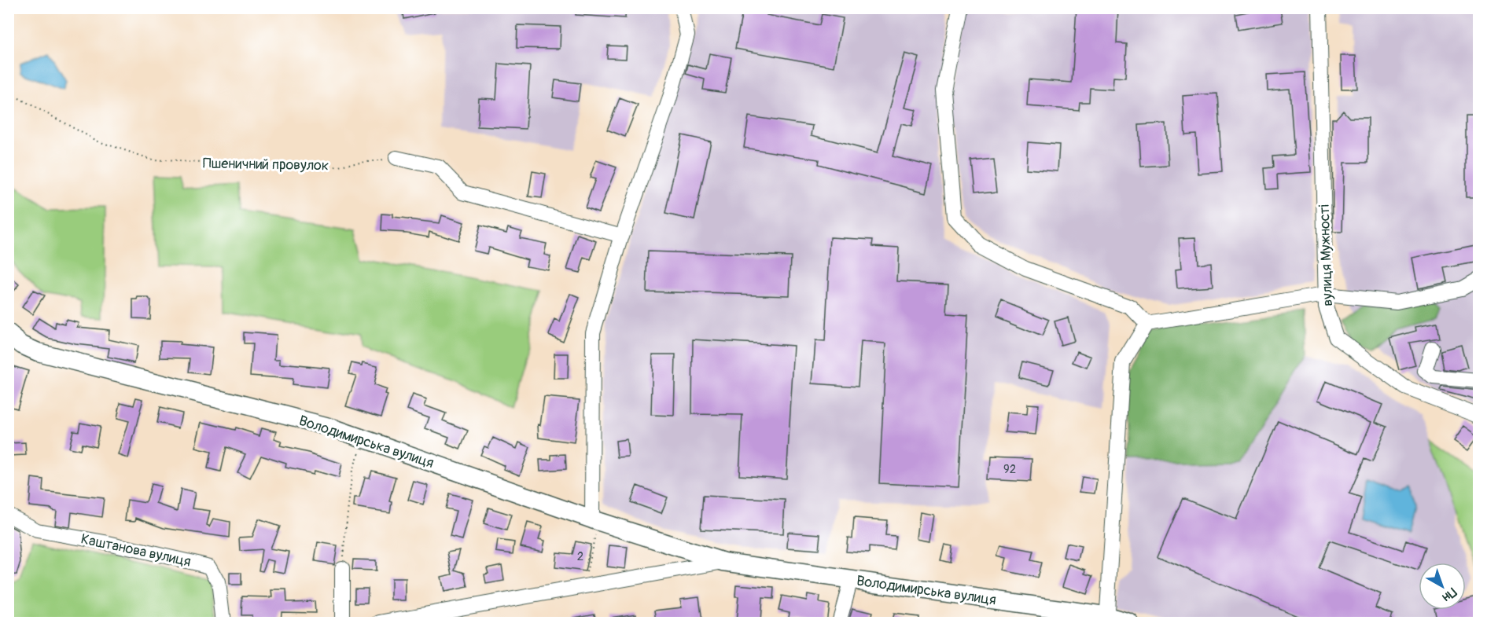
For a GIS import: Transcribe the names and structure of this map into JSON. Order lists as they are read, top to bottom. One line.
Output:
{"streets":{"main road":["Володимирська вулиця"],"street":["вулиця Мужності","Каштанова вулиця"],"path":["Пшеничний провулок"]},"house_numbers":["92","2"],"north":"bottom right"}
